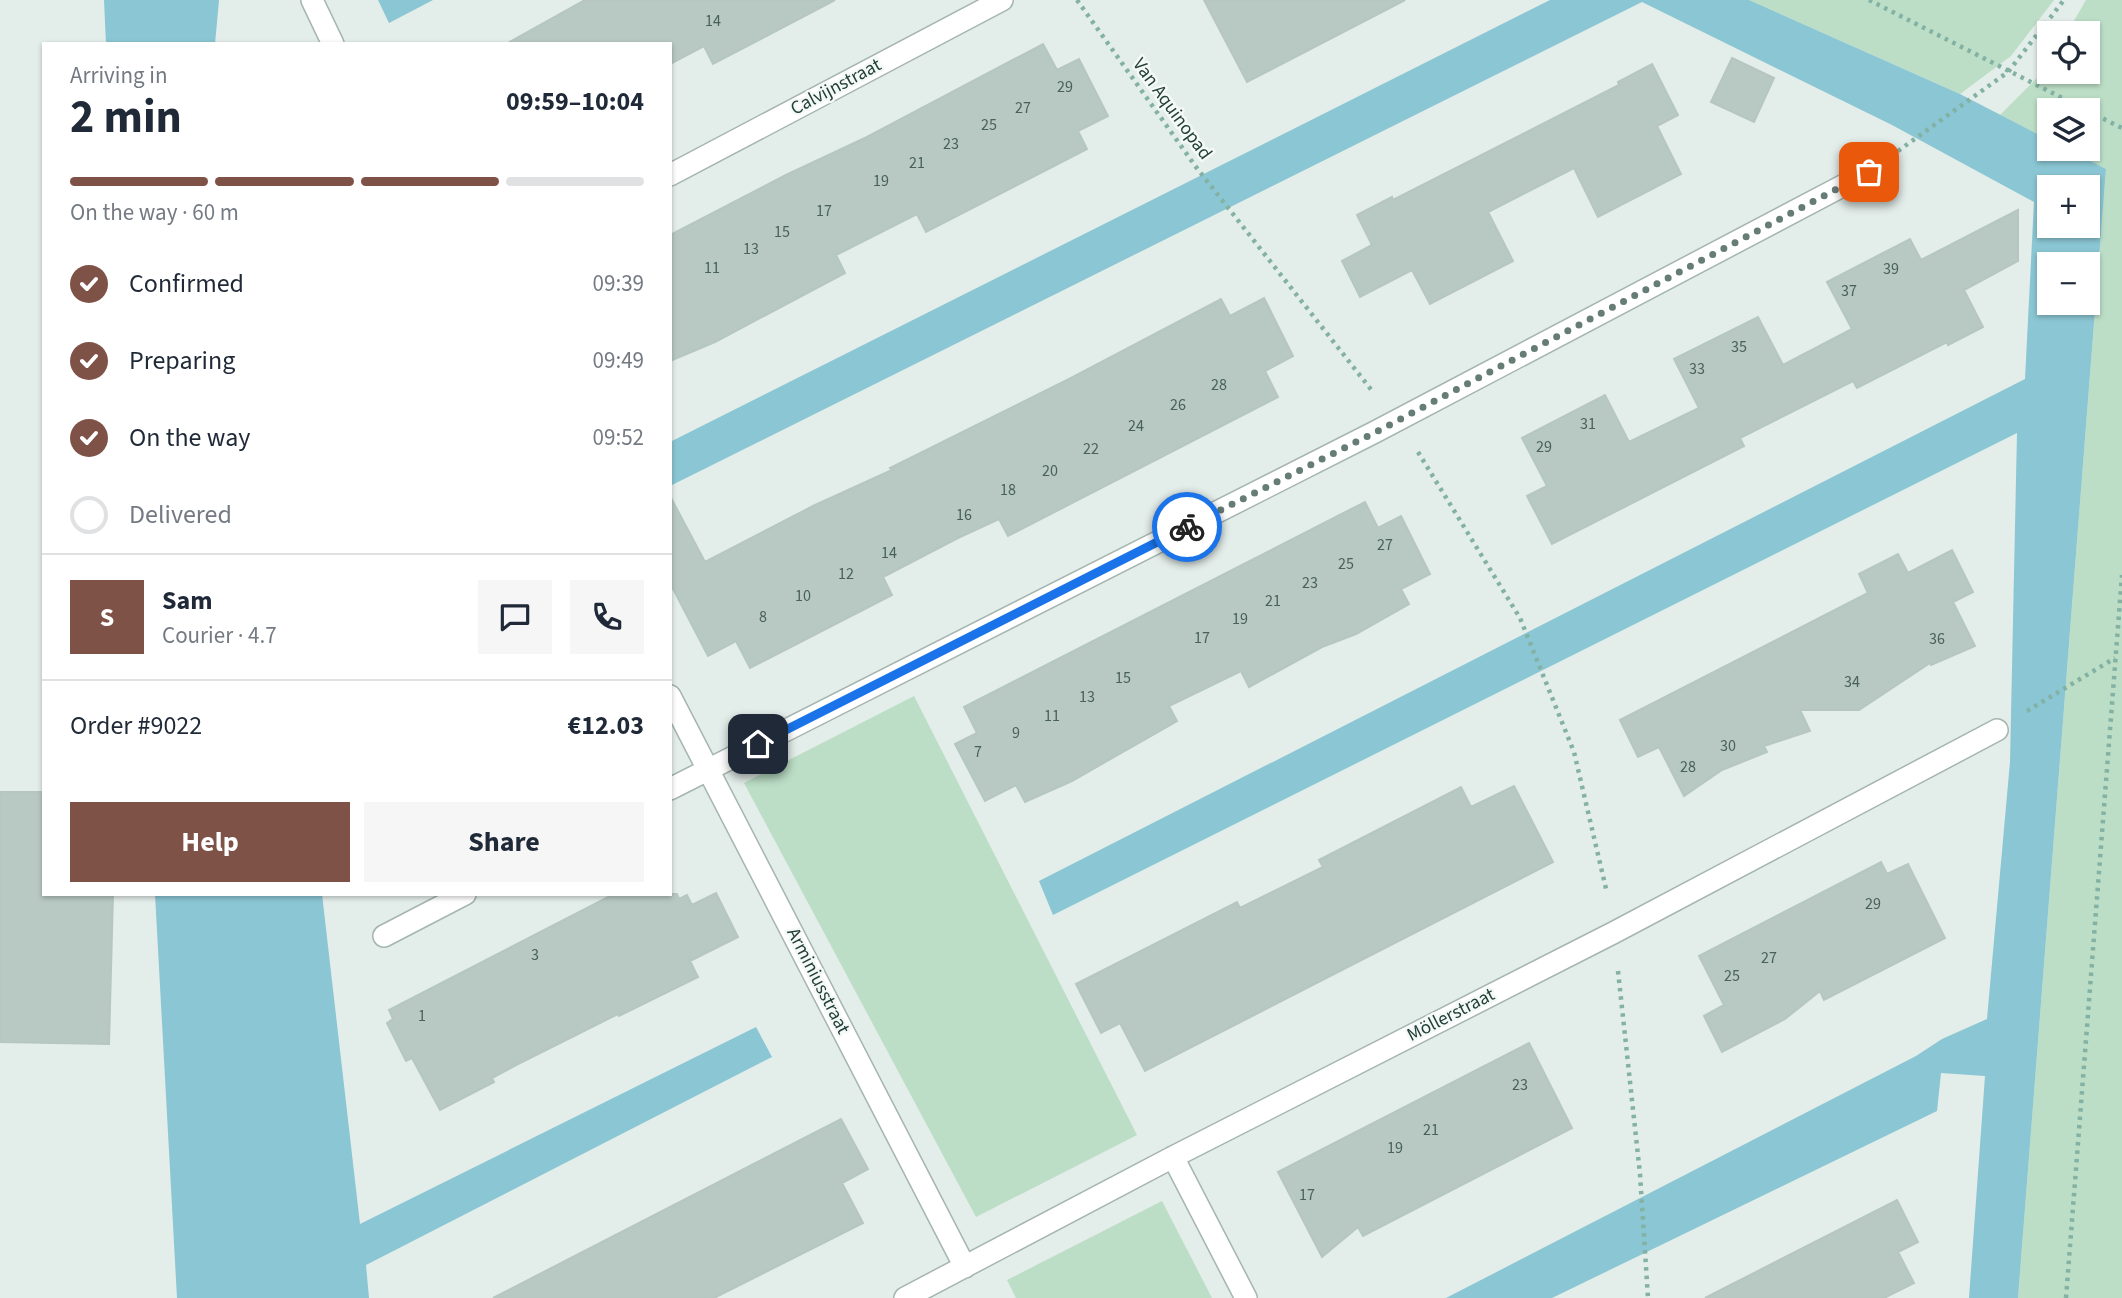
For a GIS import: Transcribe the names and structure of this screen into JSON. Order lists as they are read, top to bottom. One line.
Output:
{"streets":{"street":["Calvijnstraat","Arminiusstraat","Möllerstraat"],"path":["Van Aquinopad"]},"crossings":[["Arminiusstraat","Möllerstraat"]],"house_numbers":["14","29","27","25","23","21","19","17","15","13","11","39","37","35","33","28","26","31","24","29","22","20","18","16","27","14","25","12","23","10","21","8","19","17","36","15","34","13","11","9","30","7","28","29","3","27","25","1","23","21","19","17"],"page":{"map_buttons":["+","−"],"heading":["2 min","Arriving in","09:59–10:04"],"panel":["Sam","Courier · 4.7","Order #9022","€12.03"],"bar":"On the way · 60 m","list":[["Confirmed","09:39"],["Preparing","09:49"],["On the way","09:52"],"Delivered"],"round":"S","buttons":["Help","Share"]}}
